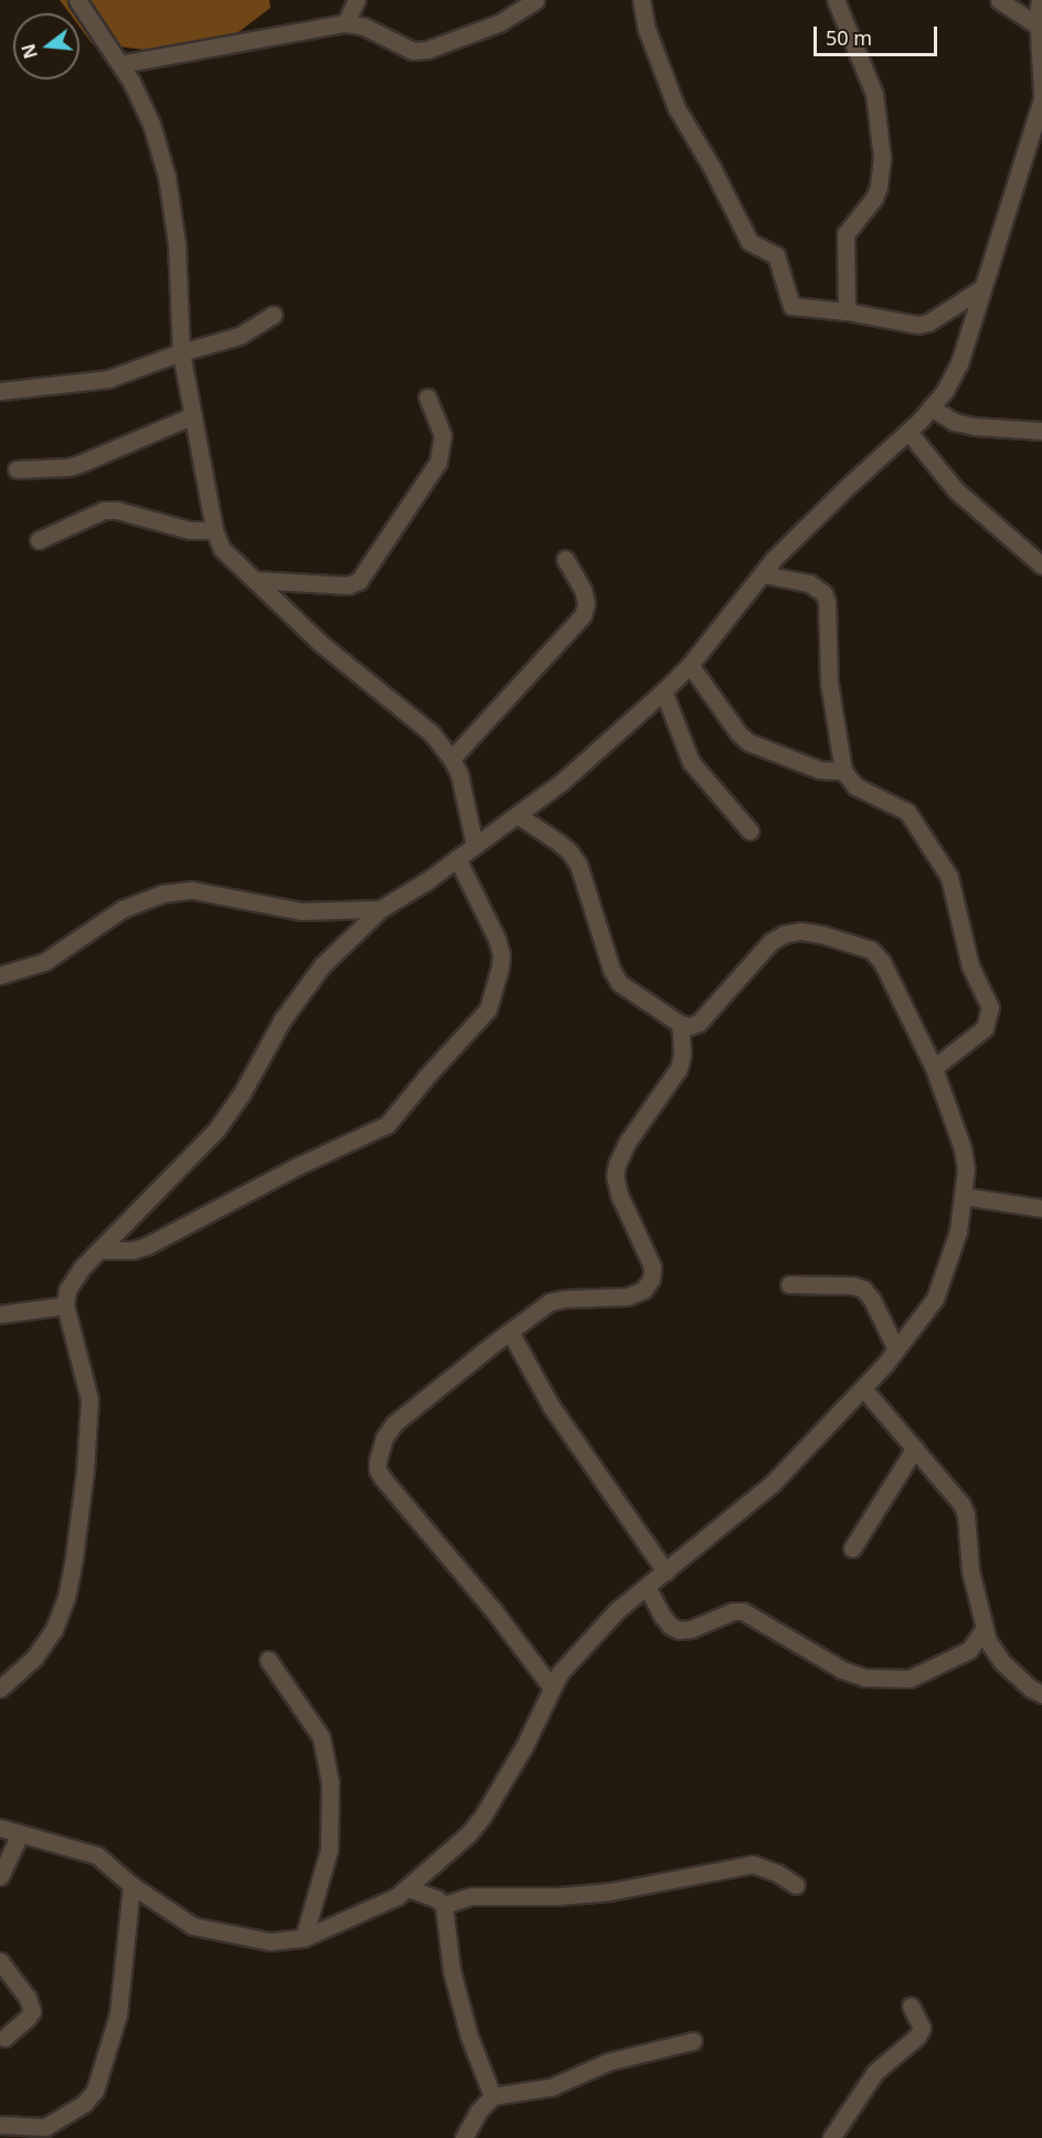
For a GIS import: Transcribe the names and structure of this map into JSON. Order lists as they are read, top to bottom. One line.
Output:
{"scale_bar":"50 m","north":"left"}
